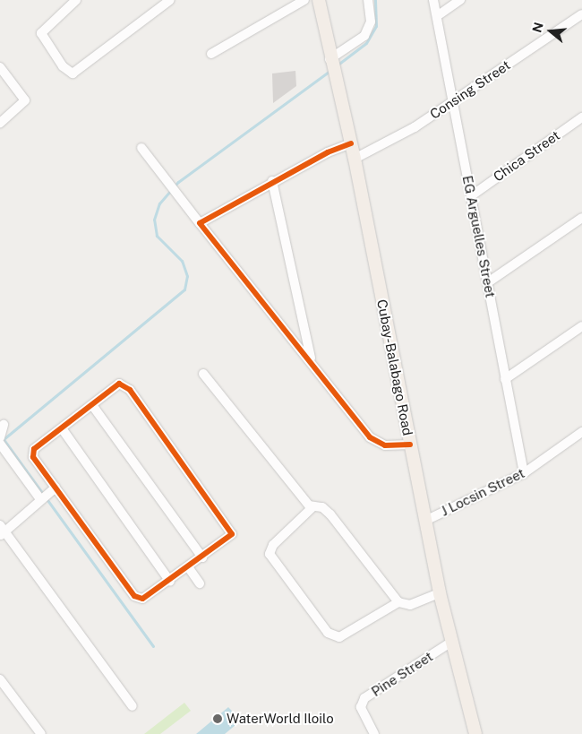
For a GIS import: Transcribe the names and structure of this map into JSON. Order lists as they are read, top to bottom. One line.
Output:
{"streets":{"main road":["Cubay-Balabago Road"],"street":["Consing Street","Chica Street","EG Arguelles Street","J Locsin Street","Pine Street"]},"crossings":[["Consing Street","EG Arguelles Street"],["Consing Street","Cubay-Balabago Road"],["Chica Street","EG Arguelles Street"],["EG Arguelles Street","J Locsin Street"],["Cubay-Balabago Road","J Locsin Street"],["Cubay-Balabago Road","Pine Street"]],"places":["WaterWorld Iloilo"],"north":"left"}
